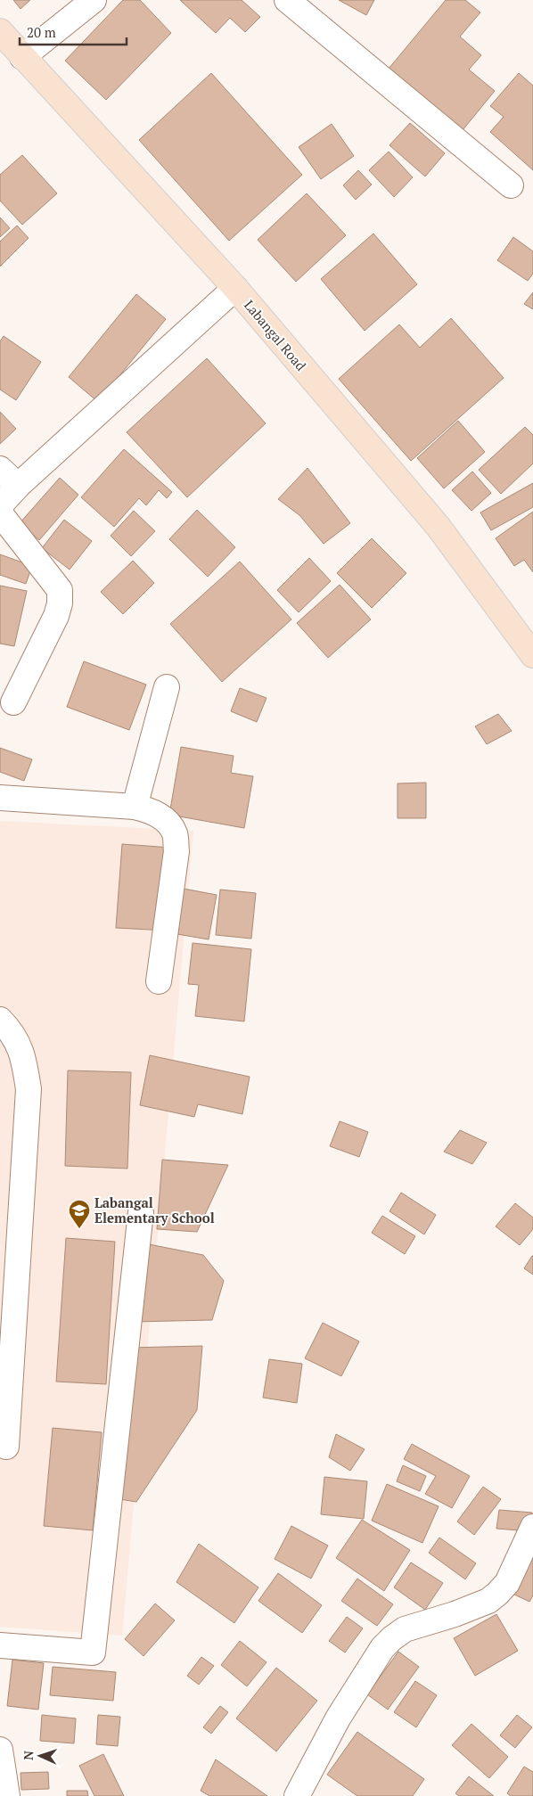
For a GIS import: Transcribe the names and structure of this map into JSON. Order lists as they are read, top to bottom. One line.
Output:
{"streets":{"main road":["Labangal Road"]},"places":{"school or university":["Labangal Elementary School"]},"scale_bar":"20 m","north":"left"}
